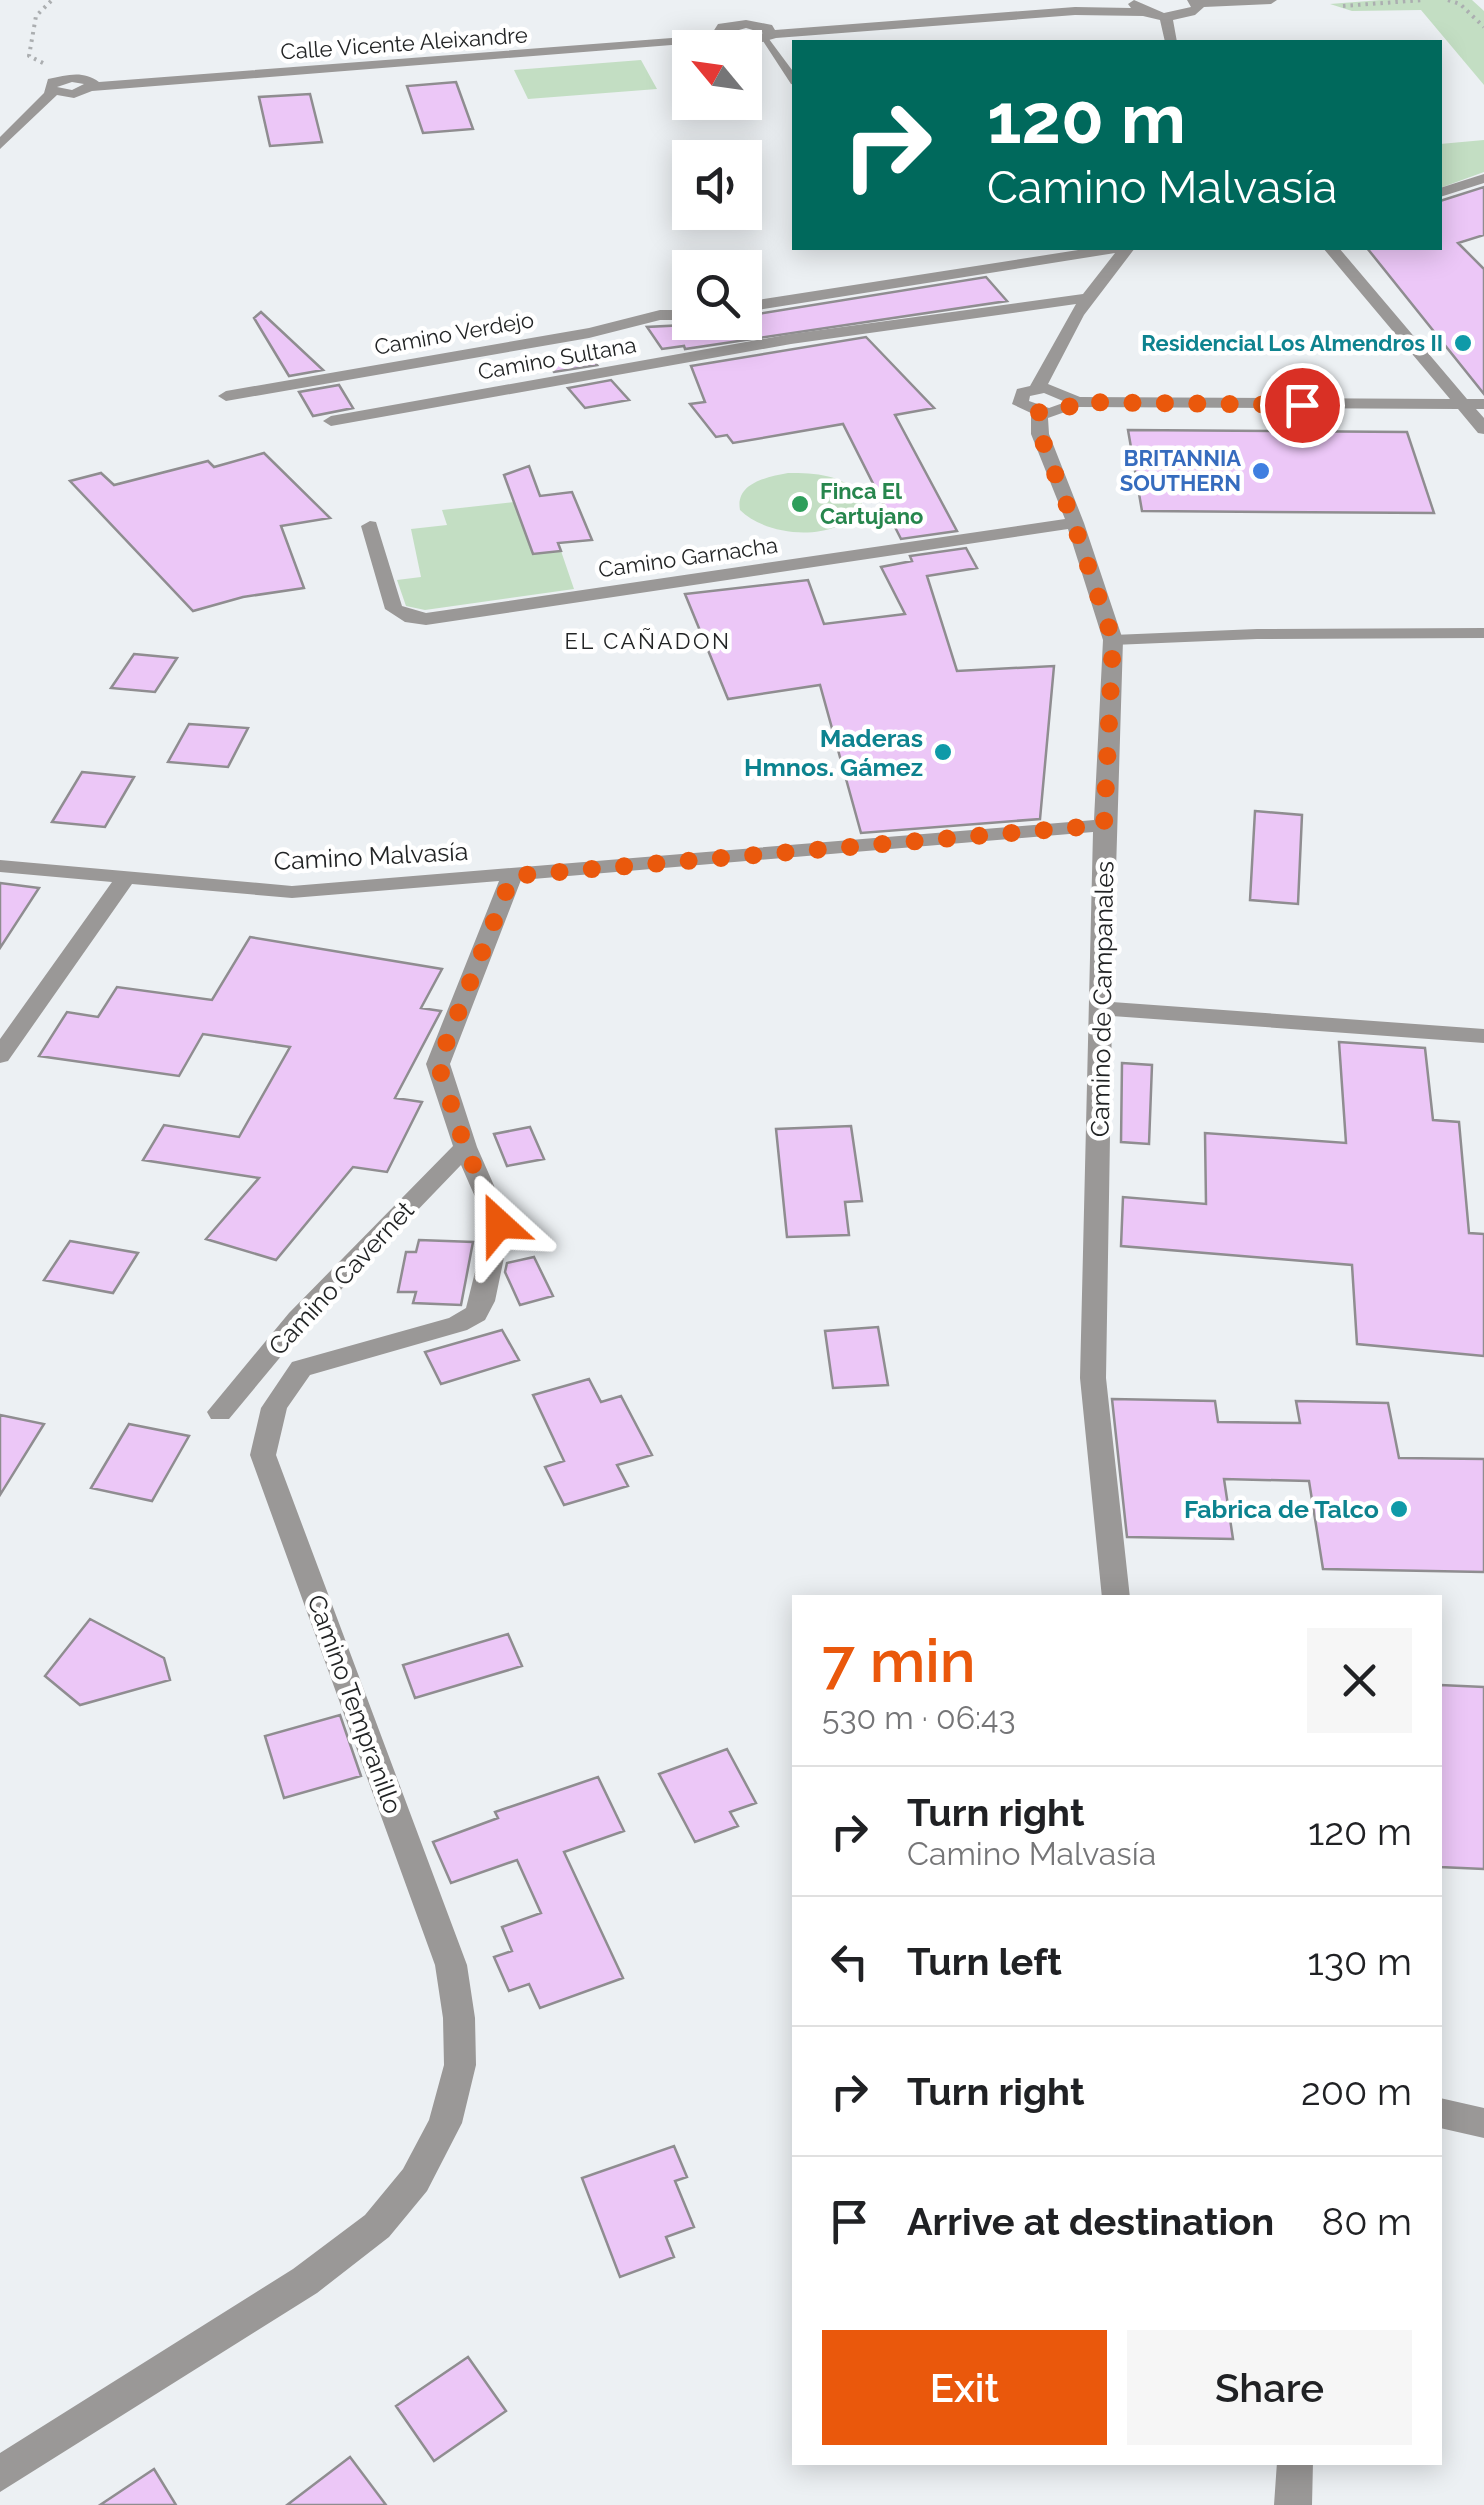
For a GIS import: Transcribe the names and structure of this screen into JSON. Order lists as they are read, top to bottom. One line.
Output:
{"streets":{"street":["Calle Vicente Aleixandre","Camino Verdejo","Camino Sultana","Camino Garnacha","Camino Malvasía","Camino de Campanales","Camino Cavernet","Camino Tempranillo"]},"crossings":[["Camino Garnacha","Camino de Campanales"],["Camino Malvasía","Camino de Campanales"],["Camino Malvasía","Camino Tempranillo"],["Camino Cavernet","Camino Tempranillo"]],"districts":["EL CAÑADON"],"places":["Residencial Los Almendros II","BRITANNIA SOUTHERN","Finca El Cartujano","Maderas Hmnos. Gámez","Fabrica de Talco"],"north":"top left","page":{"turn":["120 m","Camino Malvasía"],"heading":["7 min","530 m · 06:43"],"list":[{"name":"Turn right","note":"Camino Malvasía","value":"120 m"},{"name":"Turn left","value":"130 m"},{"name":"Turn right","value":"200 m"},{"name":"Arrive at destination","value":"80 m"}],"buttons":["Exit","Share"]}}
